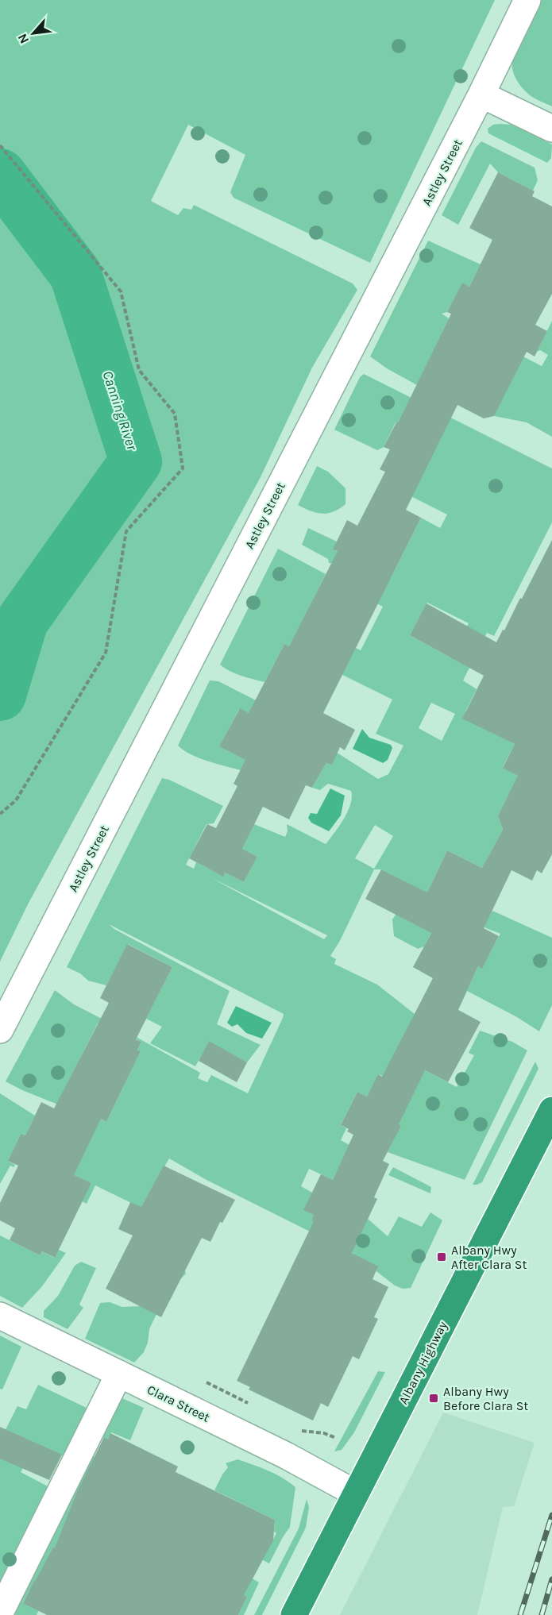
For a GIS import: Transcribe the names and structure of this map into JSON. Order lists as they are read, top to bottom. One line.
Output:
{"streets":{"highway":["Albany Highway"],"street":["Astley Street","Clara Street"]},"crossings":[["Albany Highway","Clara Street"]],"water":["Canning River"],"places":{"transit":["Albany Hwy After Clara St","Albany Hwy Before Clara St"]},"north":"bottom left"}
